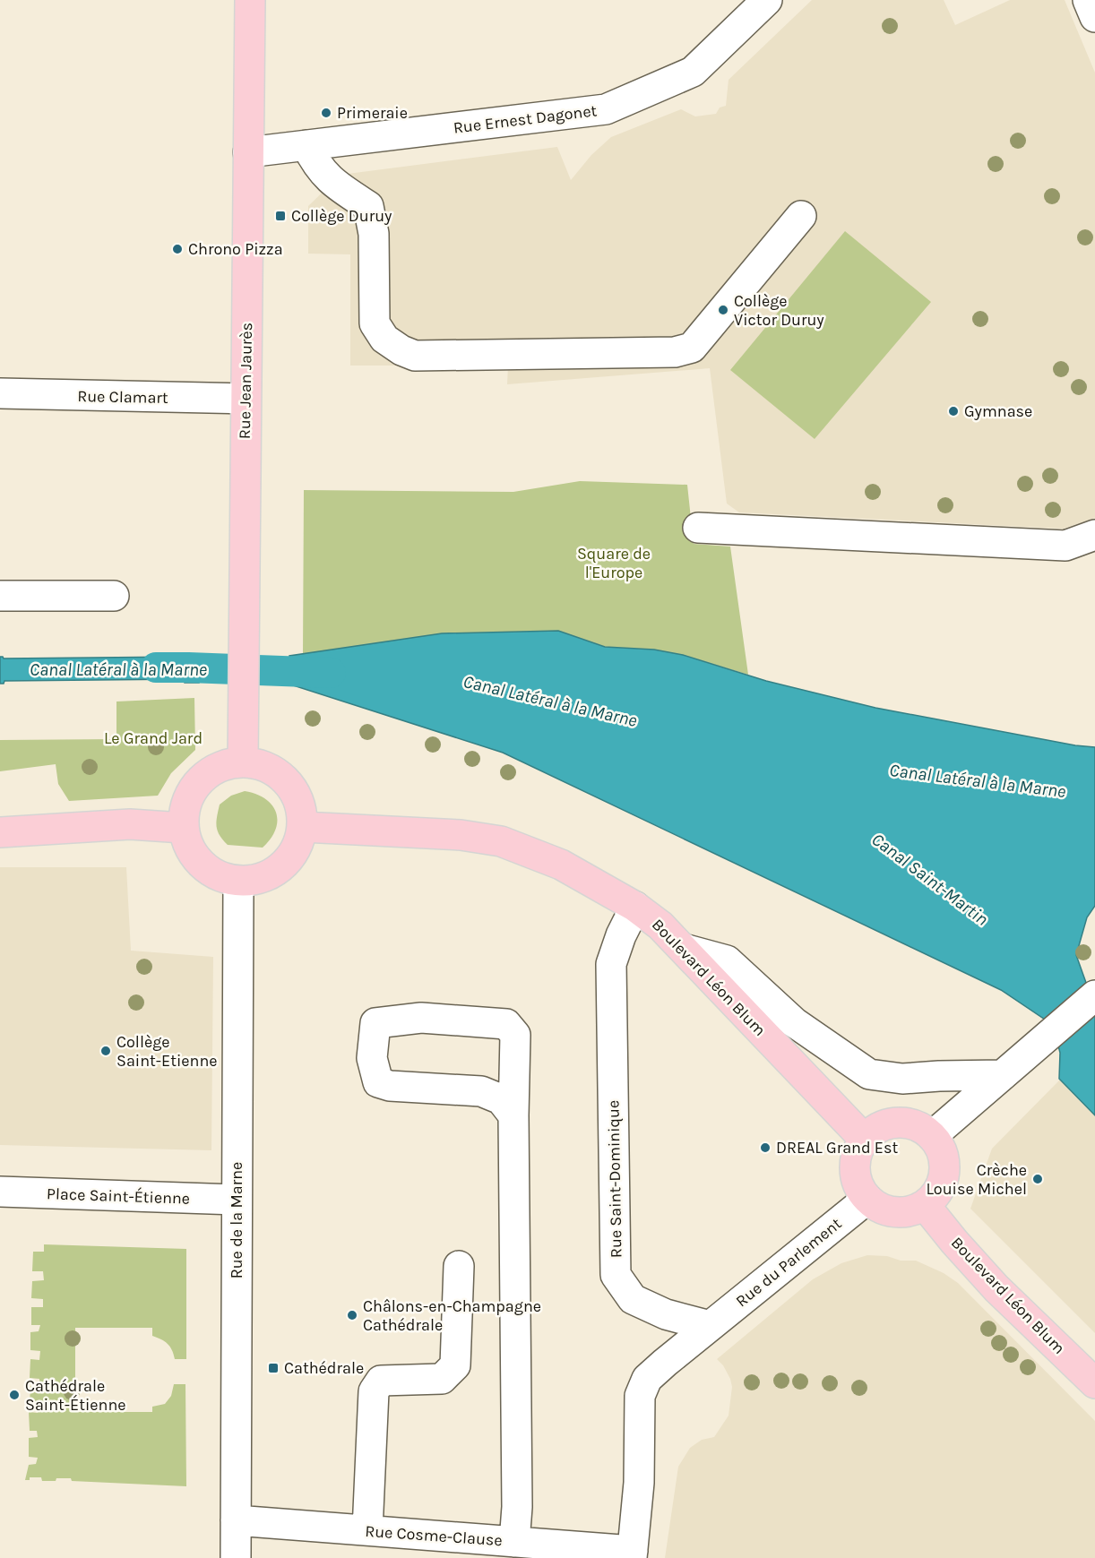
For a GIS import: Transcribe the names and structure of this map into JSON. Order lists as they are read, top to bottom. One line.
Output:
{"streets":{"main road":["Rue Jean Jaurès","Boulevard Léon Blum"],"street":["Rue Ernest Dagonet","Rue Clamart","Rue Saint-Dominique","Place Saint-Étienne","Rue de la Marne","Rue du Parlement","Rue Cosme-Clause"]},"crossings":[["Rue Ernest Dagonet","Rue Jean Jaurès"],["Rue Jean Jaurès","Rue Clamart"],["Rue Jean Jaurès","Boulevard Léon Blum"],["Rue Jean Jaurès","Rue de la Marne"],["Boulevard Léon Blum","Rue Saint-Dominique"],["Boulevard Léon Blum","Rue de la Marne"],["Boulevard Léon Blum","Rue du Parlement"],["Rue Saint-Dominique","Rue du Parlement"],["Place Saint-Étienne","Rue de la Marne"],["Rue de la Marne","Rue Cosme-Clause"]],"water":["Canal Latéral à la Marne","Canal Saint-Martin"],"parks":["Square de l'Europe","Le Grand Jard"],"places":{"other":["Primeraie","Chrono Pizza","Collège Victor Duruy","Gymnase","Collège Saint-Etienne","DREAL Grand Est","Crèche Louise Michel","Châlons-en-Champagne Cathédrale","Cathédrale Saint-Étienne"],"transit":["Collège Duruy","Cathédrale"]}}
